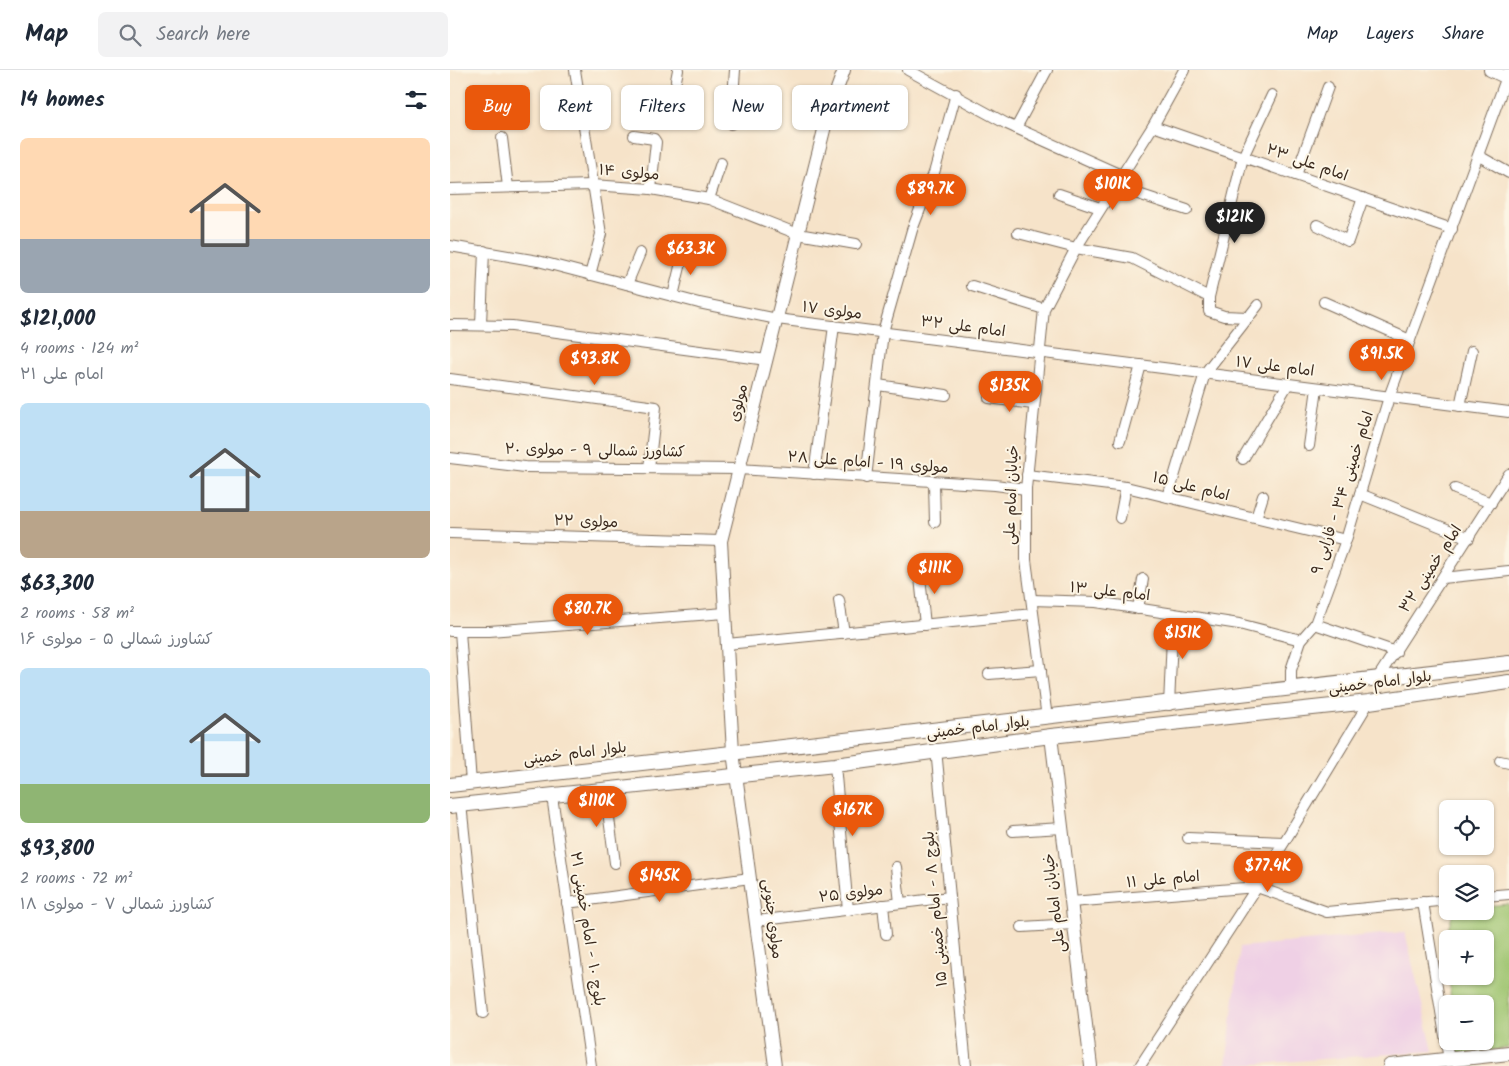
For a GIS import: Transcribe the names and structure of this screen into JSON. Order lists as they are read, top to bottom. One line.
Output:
{"streets":{"main road":["بلوار امام خمینی"],"street":["امام علی ۲۳","مولوی ۱۴","مولوی ۱۷","امام علی ۳۲","امام علی ۱۷","مولوی","کشاورز شمالی ۹ - مولوی ۲۰","مولوی ۱۹ - امام علی ۲۸","امام علی ۱۵","امام خمینی ۳۴ - فارابی ۹","خیابان امام علی","مولوی ۲۲","امام خمینی ۳۲","امام علی ۱۳","امام علی ۱۱","مولوی ۲۵","بلوچ ۸ - امام خمینی ۱۵","مولوی جنوبی","بلوچ ۱۰ - امام خمینی ۲۱"]},"crossings":[["امام علی ۲۳","امام خمینی ۳۴ - فارابی ۹"],["امام علی ۲۳","خیابان امام علی"],["مولوی ۱۴","مولوی"],["مولوی ۱۷","امام علی ۳۲"],["مولوی ۱۷","مولوی"],["امام علی ۳۲","امام علی ۱۷"],["امام علی ۳۲","خیابان امام علی"],["امام علی ۱۷","امام خمینی ۳۴ - فارابی ۹"],["امام علی ۱۷","خیابان امام علی"],["مولوی","کشاورز شمالی ۹ - مولوی ۲۰"],["مولوی","مولوی ۱۹ - امام علی ۲۸"],["مولوی","مولوی ۲۲"],["مولوی","بلوار امام خمینی"],["مولوی","مولوی جنوبی"],["کشاورز شمالی ۹ - مولوی ۲۰","مولوی ۱۹ - امام علی ۲۸"],["مولوی ۱۹ - امام علی ۲۸","خیابان امام علی"],["امام علی ۱۵","امام خمینی ۳۴ - فارابی ۹"],["امام علی ۱۵","خیابان امام علی"],["امام خمینی ۳۴ - فارابی ۹","امام علی ۱۳"],["امام خمینی ۳۴ - فارابی ۹","بلوار امام خمینی"],["خیابان امام علی","امام علی ۱۳"],["خیابان امام علی","بلوار امام خمینی"],["خیابان امام علی","امام علی ۱۱"],["امام خمینی ۳۲","بلوار امام خمینی"],["بلوار امام خمینی","بلوچ ۸ - امام خمینی ۱۵"],["بلوار امام خمینی","مولوی جنوبی"],["بلوار امام خمینی","بلوچ ۱۰ - امام خمینی ۲۱"],["مولوی ۲۵","بلوچ ۸ - امام خمینی ۱۵"],["مولوی ۲۵","مولوی جنوبی"]],"page":{"header":"Map","search":"Search here","nav":["Map","Layers","Share"],"heading":"14 homes","chip":["Buy","Rent","Filters","New","Apartment"],"list":[{"name":"$121,000","note":"4 rooms · 124 m² · امام علی ۲۱"},{"name":"$63,300","note":"2 rooms · 58 m² · کشاورز شمالی ۵ - مولوی ۱۶"},{"name":"$93,800","note":"2 rooms · 72 m² · کشاورز شمالی ۷ - مولوی ۱۸"}],"price":["$101K","$89.7K","$121K","$63.3K","$91.5K","$93.8K","$135K","$111K","$80.7K","$151K","$110K","$167K","$77.4K","$145K"],"map_buttons":["+","−"]}}
